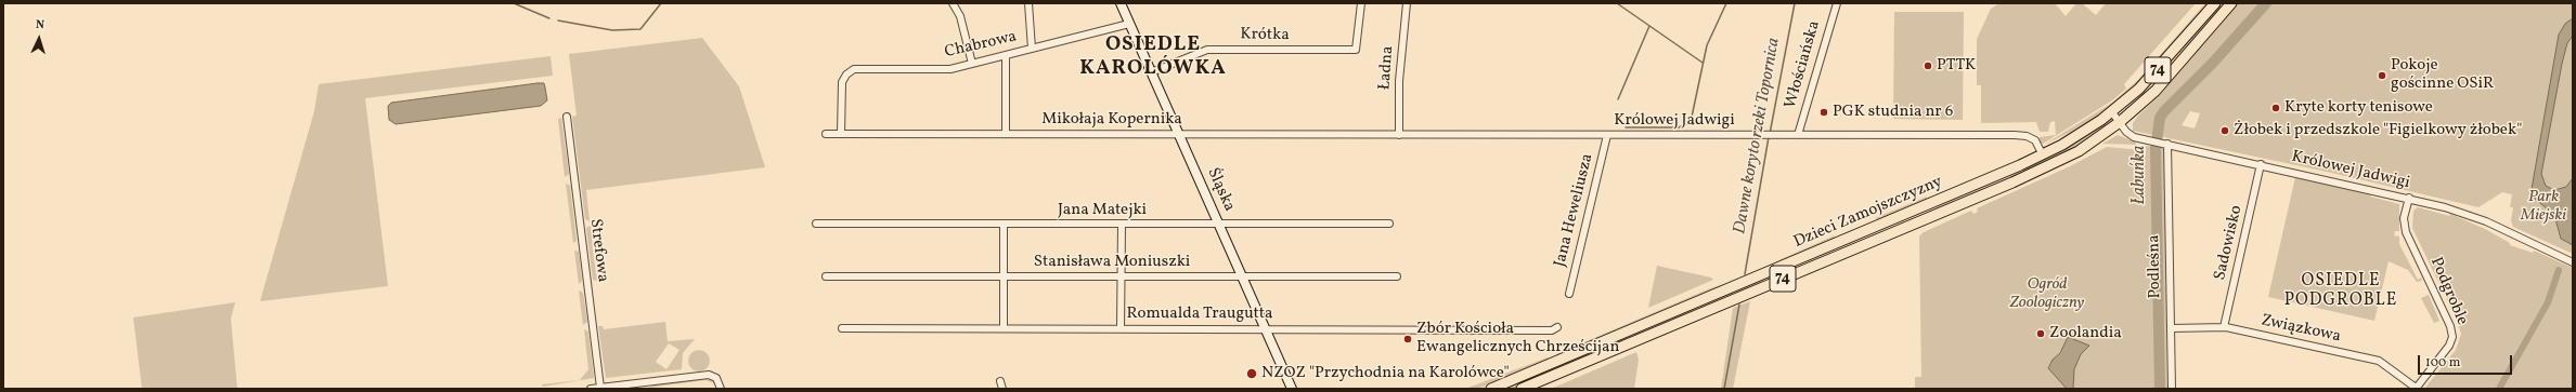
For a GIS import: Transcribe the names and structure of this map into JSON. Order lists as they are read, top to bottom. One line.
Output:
{"streets":{"main road":["74","Dzieci Zamojszczyzny"],"street":["Krótka","Chabrowa","Włościańska","Ładna","Mikołaja Kopernika","Królowej Jadwigi","Śląska","Jana Matejki","Jana Heweliusza","Sadowisko","Strefowa","Stanisława Moniuszki","Podleśna","Podgroble","Romualda Traugutta","Związkowa"]},"crossings":[["Krótka","Śląska"],["Chabrowa","Mikołaja Kopernika"],["Chabrowa","Śląska"],["Włościańska","Królowej Jadwigi"],["Ładna","Mikołaja Kopernika"],["Ładna","Królowej Jadwigi"],["Mikołaja Kopernika","Królowej Jadwigi"],["Mikołaja Kopernika","Śląska"],["Królowej Jadwigi","Jana Heweliusza"],["Królowej Jadwigi","Dzieci Zamojszczyzny"],["Królowej Jadwigi","Sadowisko"],["Królowej Jadwigi","Podleśna"],["Królowej Jadwigi","Podgroble"],["Śląska","Jana Matejki"],["Śląska","Stanisława Moniuszki"],["Śląska","Romualda Traugutta"],["Sadowisko","Związkowa"],["Podleśna","Związkowa"],["Podgroble","Związkowa"]],"districts":["OSIEDLE KAROLÓWKA","OSIEDLE PODGROBLE"],"water":["Dawne koryto rzeki Topornica","Łabuńka"],"parks":["Park Miejski","Ogród Zoologiczny"],"places":["PTTK","Pokoje gościnne OSiR","Kryte korty tenisowe","PGK studnia nr 6","Żłobek i przedszkole \"Figielkowy żłobek\"","Zoolandia","Zbór Kościoła Ewangelicznych Chrześcijan","NZOZ \"Przychodnia na Karolówce\""],"scale_bar":"100 m","north":"top"}
